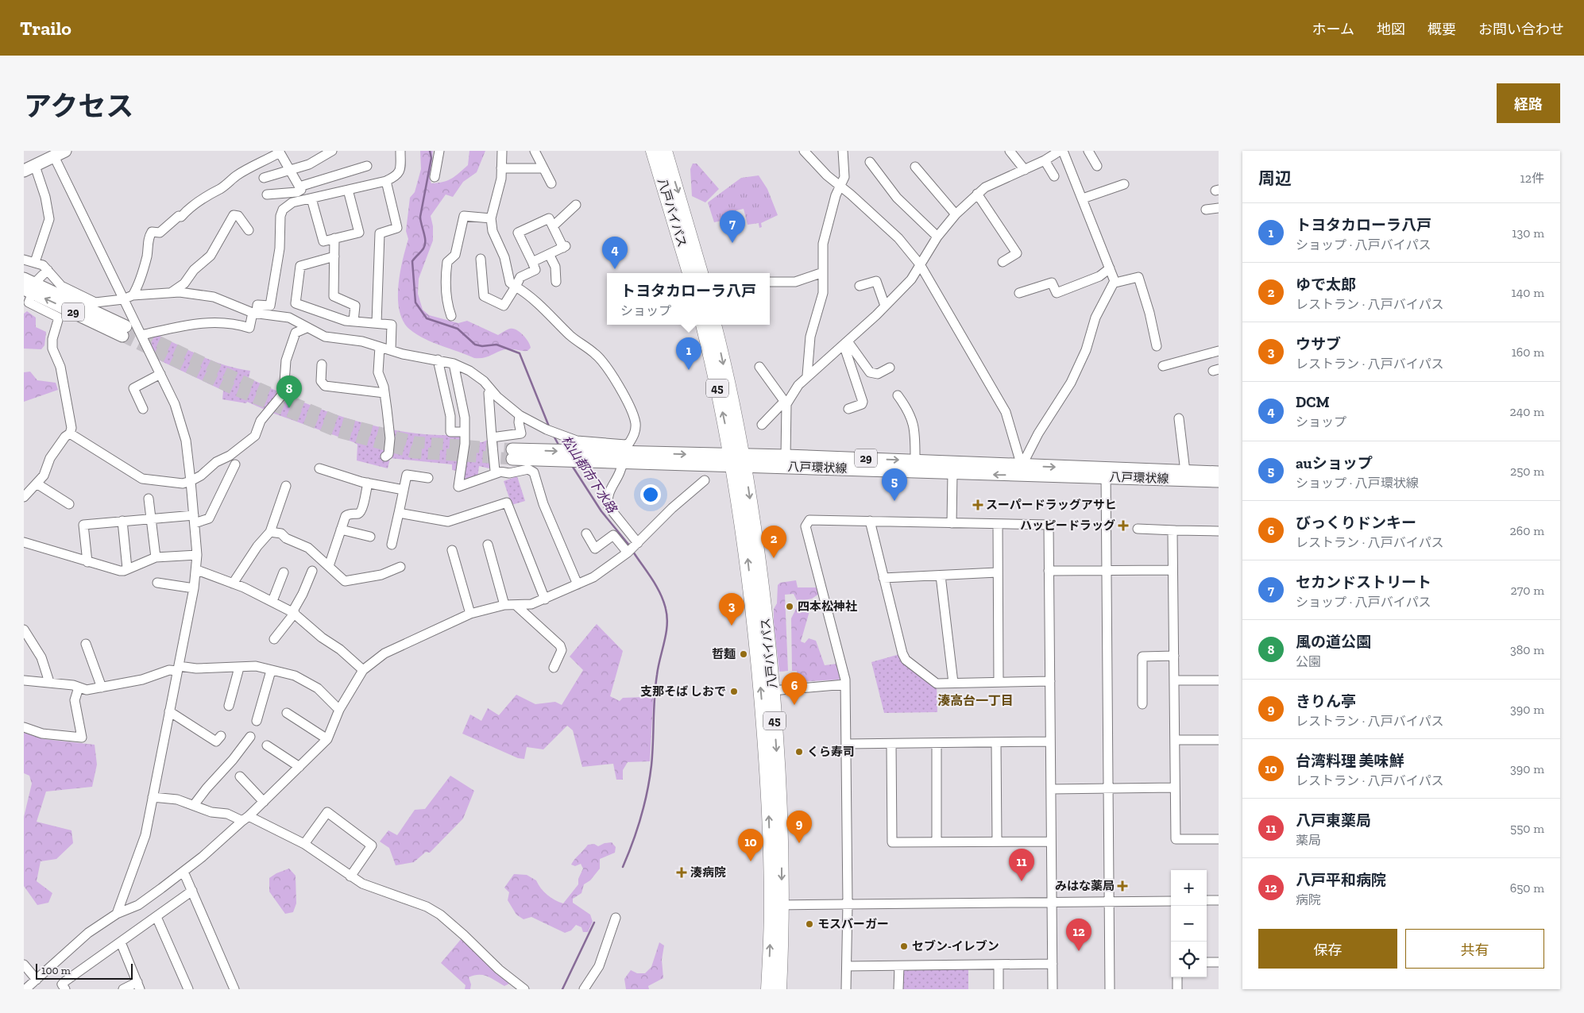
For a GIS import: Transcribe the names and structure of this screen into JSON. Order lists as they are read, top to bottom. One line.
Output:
{"streets":{"highway":["八戸バイパス","45"],"main road":["29","八戸環状線"]},"crossings":[["八戸バイパス","八戸環状線"]],"districts":["湊高台一丁目"],"water":["松山都市下水路"],"places":{"health":["スーパードラッグアサヒ","ハッピードラッグ","湊病院","みはな薬局"],"other":["四本松神社","哲麺","支那そば しおで","くら寿司","モスバーガー","セブン-イレブン"]},"scale_bar":"100 m","page":{"header":"Trailo","nav":["ホーム","地図","概要","お問い合わせ"],"title":"アクセス","buttons":["経路",["保存","共有"]],"heading":["周辺","12件"],"list":[{"mark":"1","name":"トヨタカローラ八戸","note":"ショップ · 八戸バイパス","value":"130 m"},{"mark":"2","name":"ゆで太郎","note":"レストラン · 八戸バイパス","value":"140 m"},{"mark":"3","name":"ウサブ","note":"レストラン · 八戸バイパス","value":"160 m"},{"mark":"4","name":"DCM","note":"ショップ","value":"240 m"},{"mark":"5","name":"auショップ","note":"ショップ · 八戸環状線","value":"250 m"},{"mark":"6","name":"びっくりドンキー","note":"レストラン · 八戸バイパス","value":"260 m"},{"mark":"7","name":"セカンドストリート","note":"ショップ · 八戸バイパス","value":"270 m"},{"mark":"8","name":"風の道公園","note":"公園","value":"380 m"},{"mark":"9","name":"きりん亭","note":"レストラン · 八戸バイパス","value":"390 m"},{"mark":"10","name":"台湾料理 美味鮮","note":"レストラン · 八戸バイパス","value":"390 m"},{"mark":"11","name":"八戸東薬局","note":"薬局","value":"550 m"},{"mark":"12","name":"八戸平和病院","note":"病院","value":"650 m"}],"pins":["7","4","1","8","5","2","3","6","9","10","11","12"],"popup":["トヨタカローラ八戸","ショップ"],"map_buttons":["+","−"],"scale":"100 m"}}
